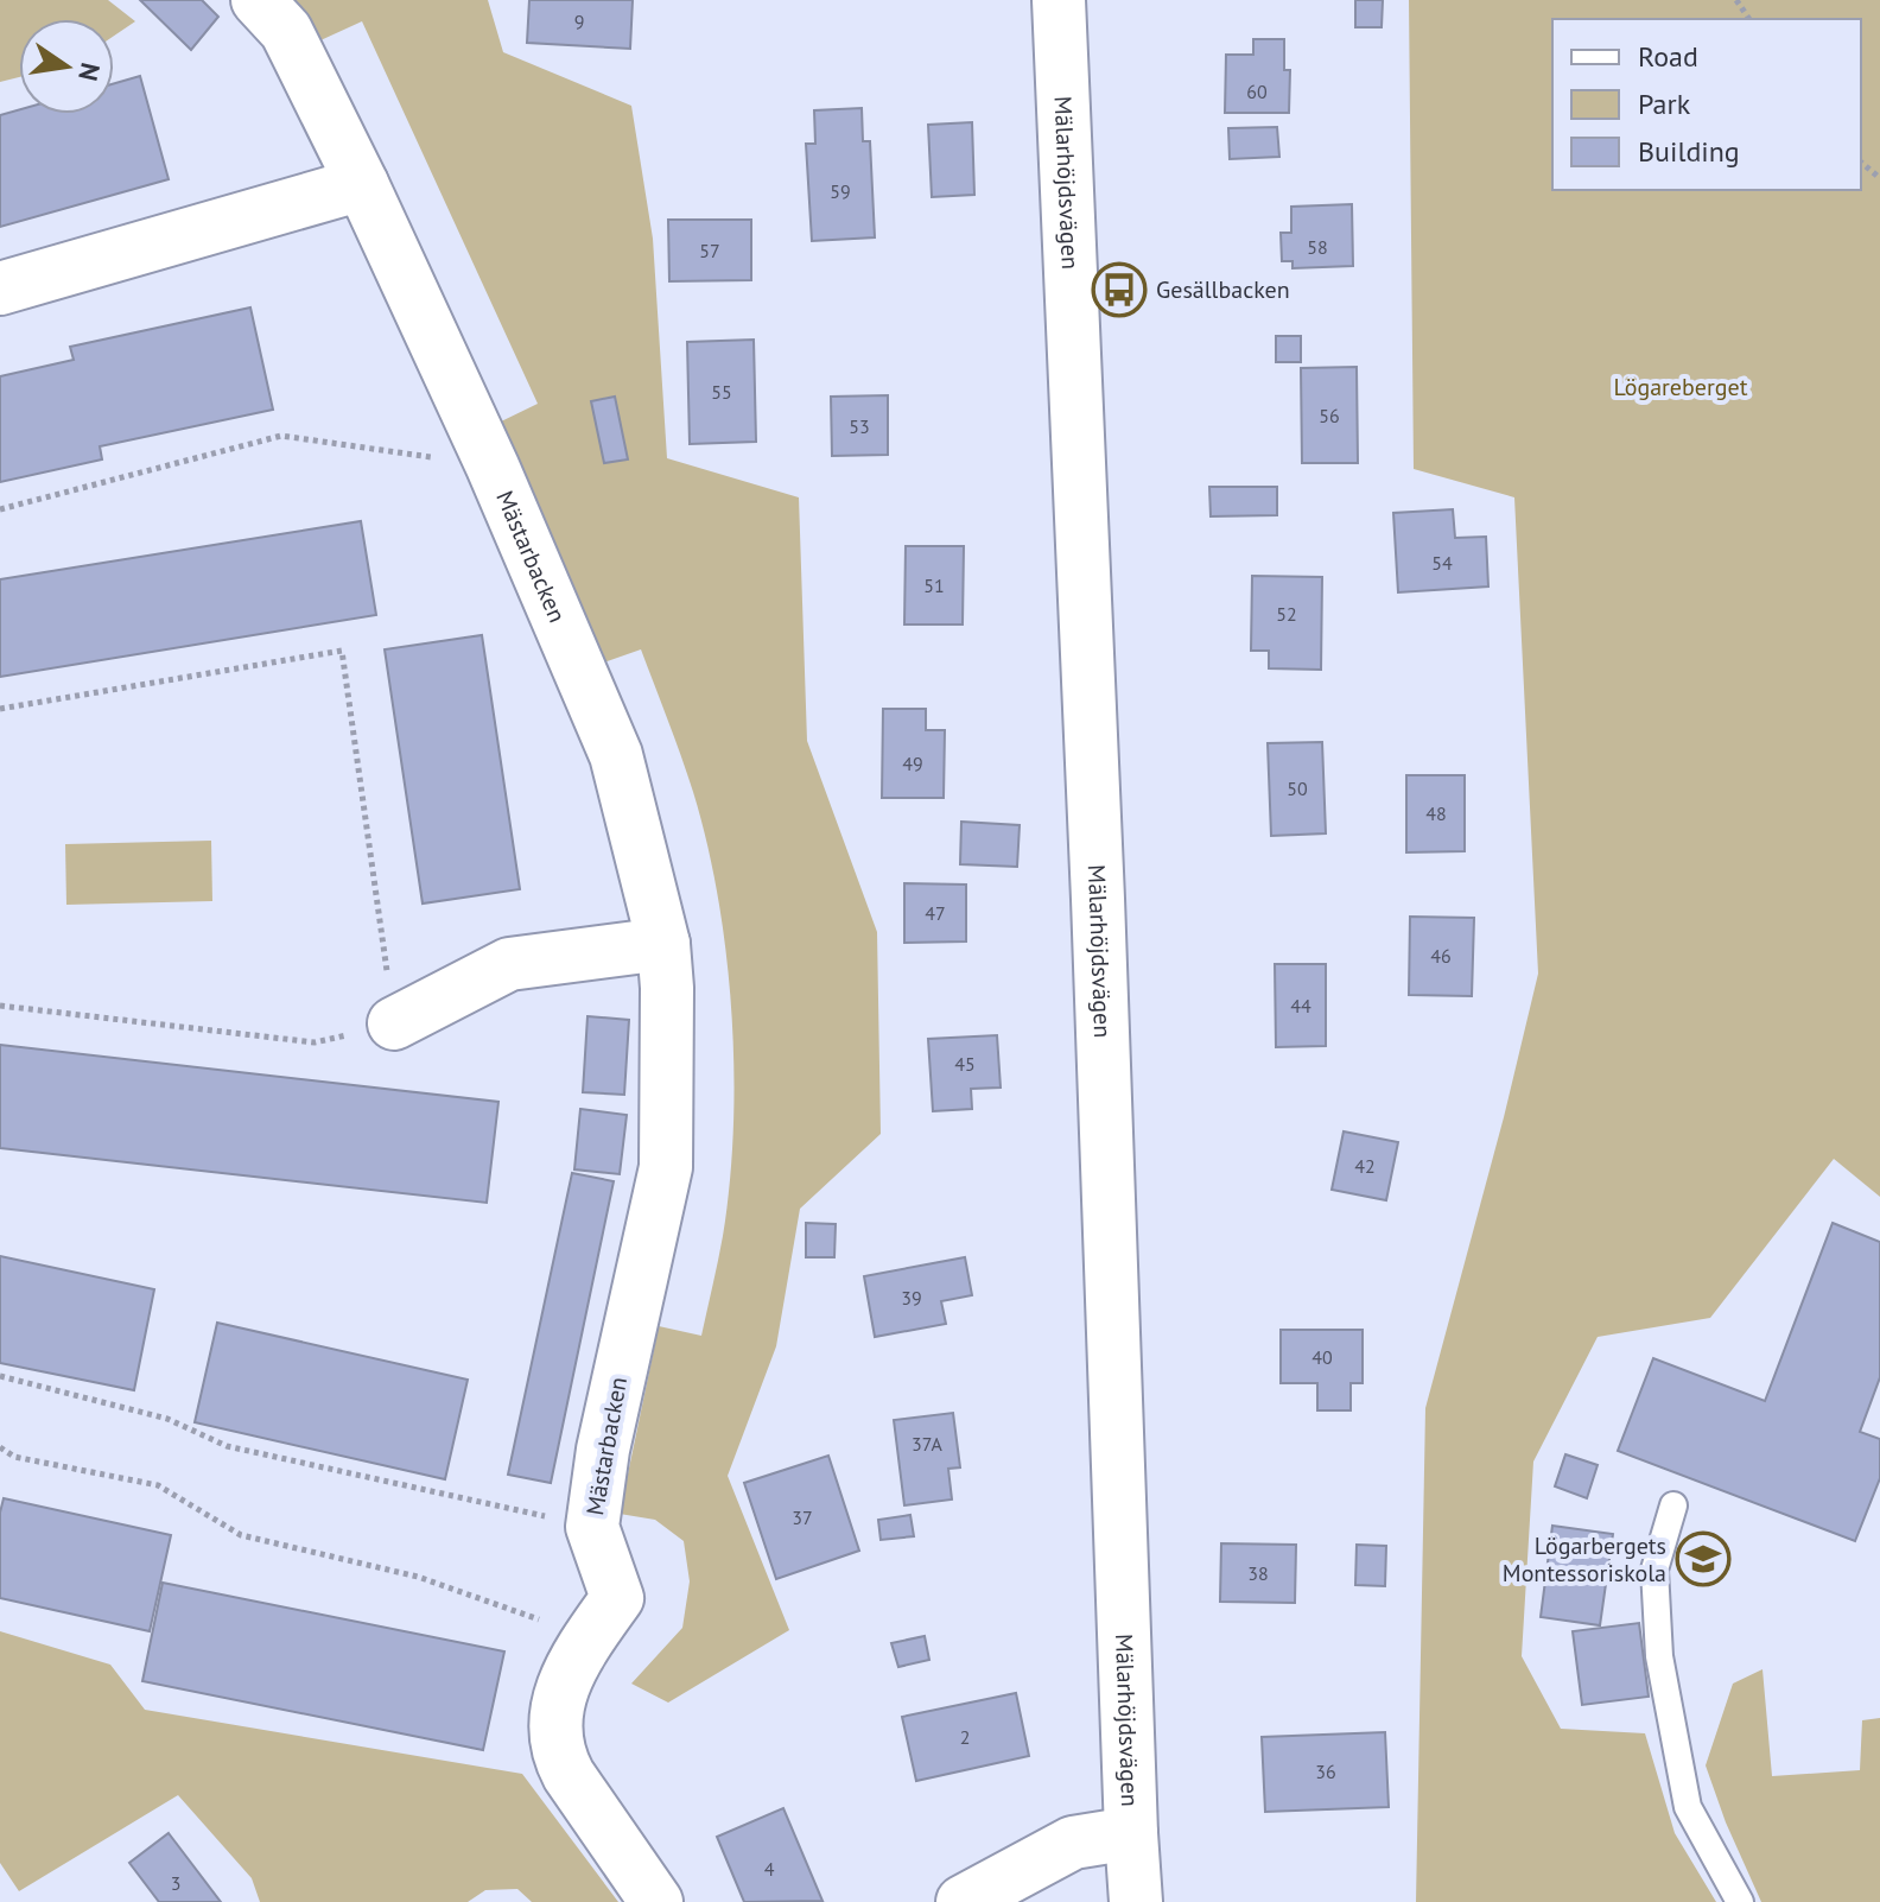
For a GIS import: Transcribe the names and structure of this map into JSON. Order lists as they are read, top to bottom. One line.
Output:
{"streets":{"street":["Mälarhöjdsvägen","Mästarbacken"]},"parks":["Lögareberget"],"places":{"bus stop":["Gesällbacken"],"school or university":["Lögarbergets Montessoriskola"]},"house_numbers":["9","60","59","58","57","55","56","53","54","51","52","49","50","48","47","46","44","45","42","39","40","37A","37","38","2","36","4","3"],"legend":["Road","Park","Building"],"north":"right"}
